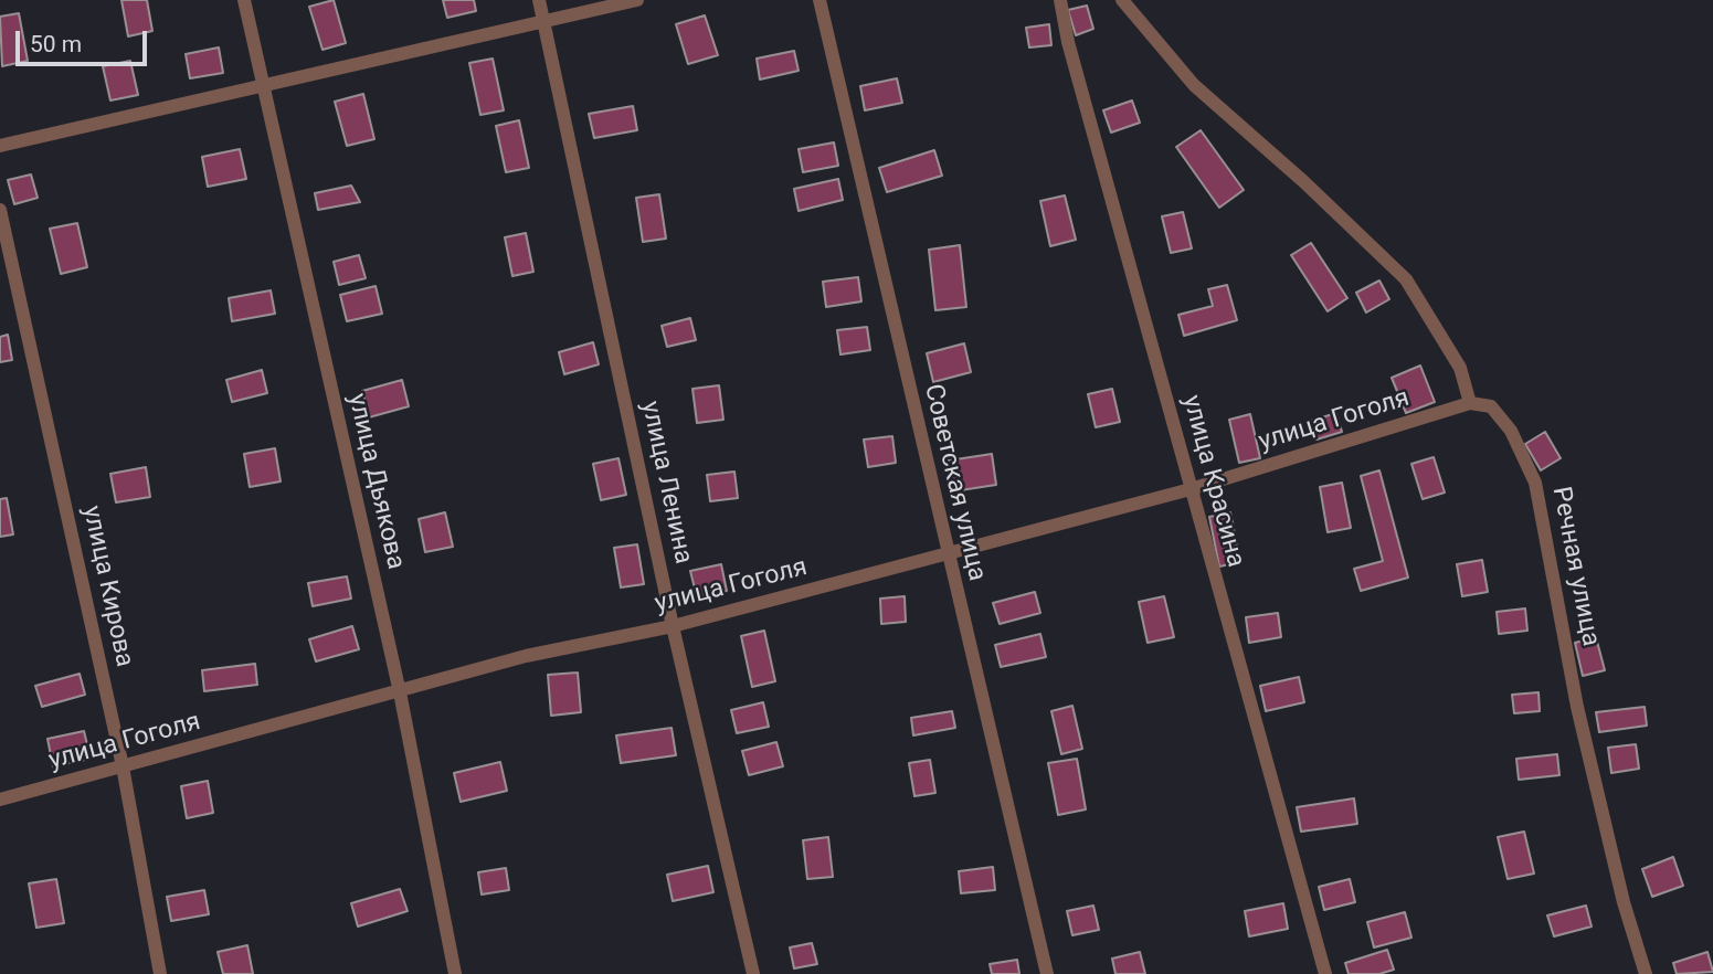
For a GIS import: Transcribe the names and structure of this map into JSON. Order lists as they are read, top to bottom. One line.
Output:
{"streets":{"street":["улица Гоголя","улица Дьякова","улица Красина","улица Ленина","Советская улица","Речная улица","улица Кирова"]},"crossings":[["улица Гоголя","улица Дьякова"],["улица Гоголя","улица Красина"],["улица Гоголя","улица Ленина"],["улица Гоголя","Советская улица"],["улица Гоголя","Речная улица"],["улица Гоголя","улица Кирова"]],"scale_bar":"50 m"}
